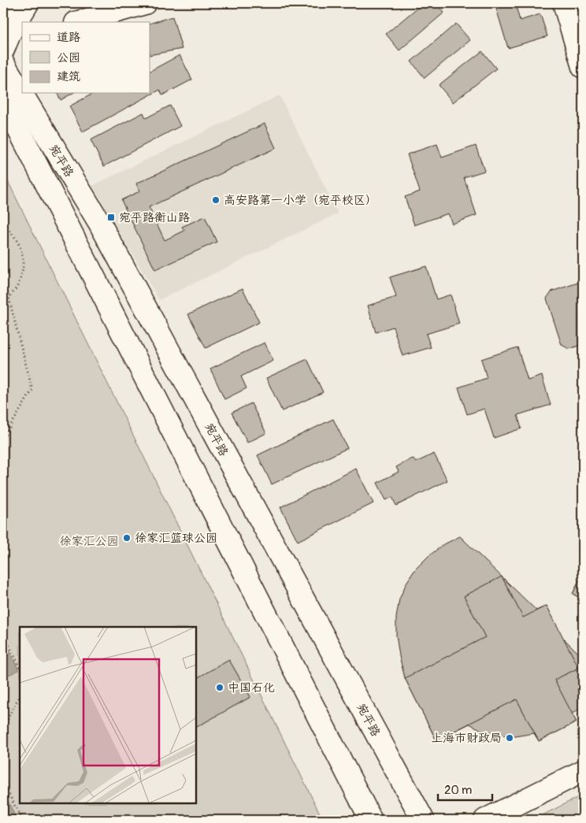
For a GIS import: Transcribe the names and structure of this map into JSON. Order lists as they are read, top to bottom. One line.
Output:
{"streets":{"main road":["宛平路"]},"parks":["徐家汇公园"],"places":{"other":["高安路第一小学（宛平校区）","徐家汇篮球公园","中国石化","上海市财政局"],"transit":["宛平路衡山路"]},"legend":["道路","公园","建筑"],"scale_bar":"20 m"}
